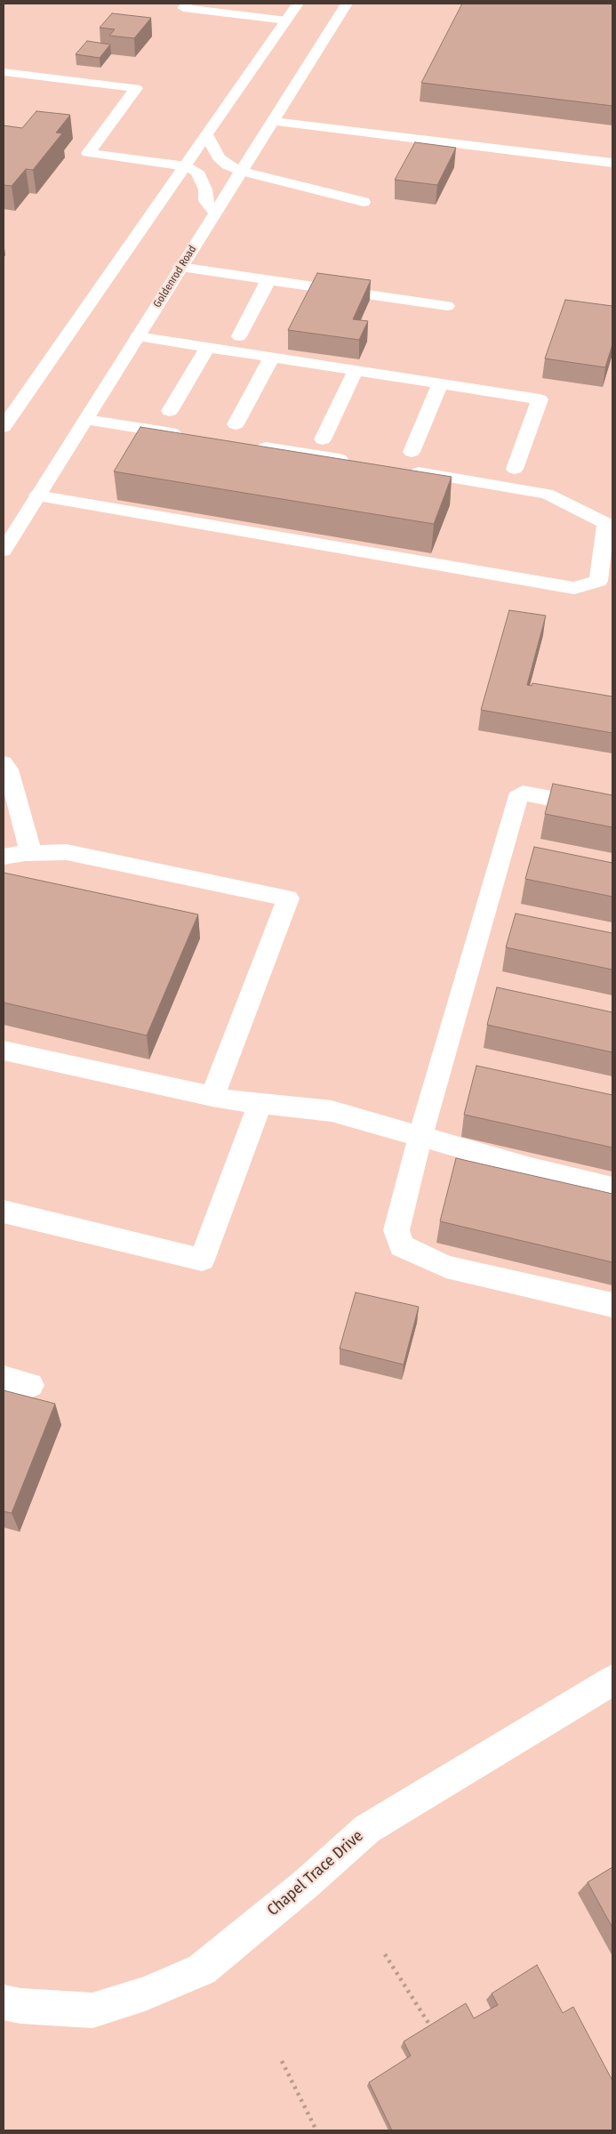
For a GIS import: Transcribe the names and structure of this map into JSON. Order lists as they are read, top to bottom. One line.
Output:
{"streets":{"main road":["Goldenrod Road","Chapel Trace Drive"]}}
